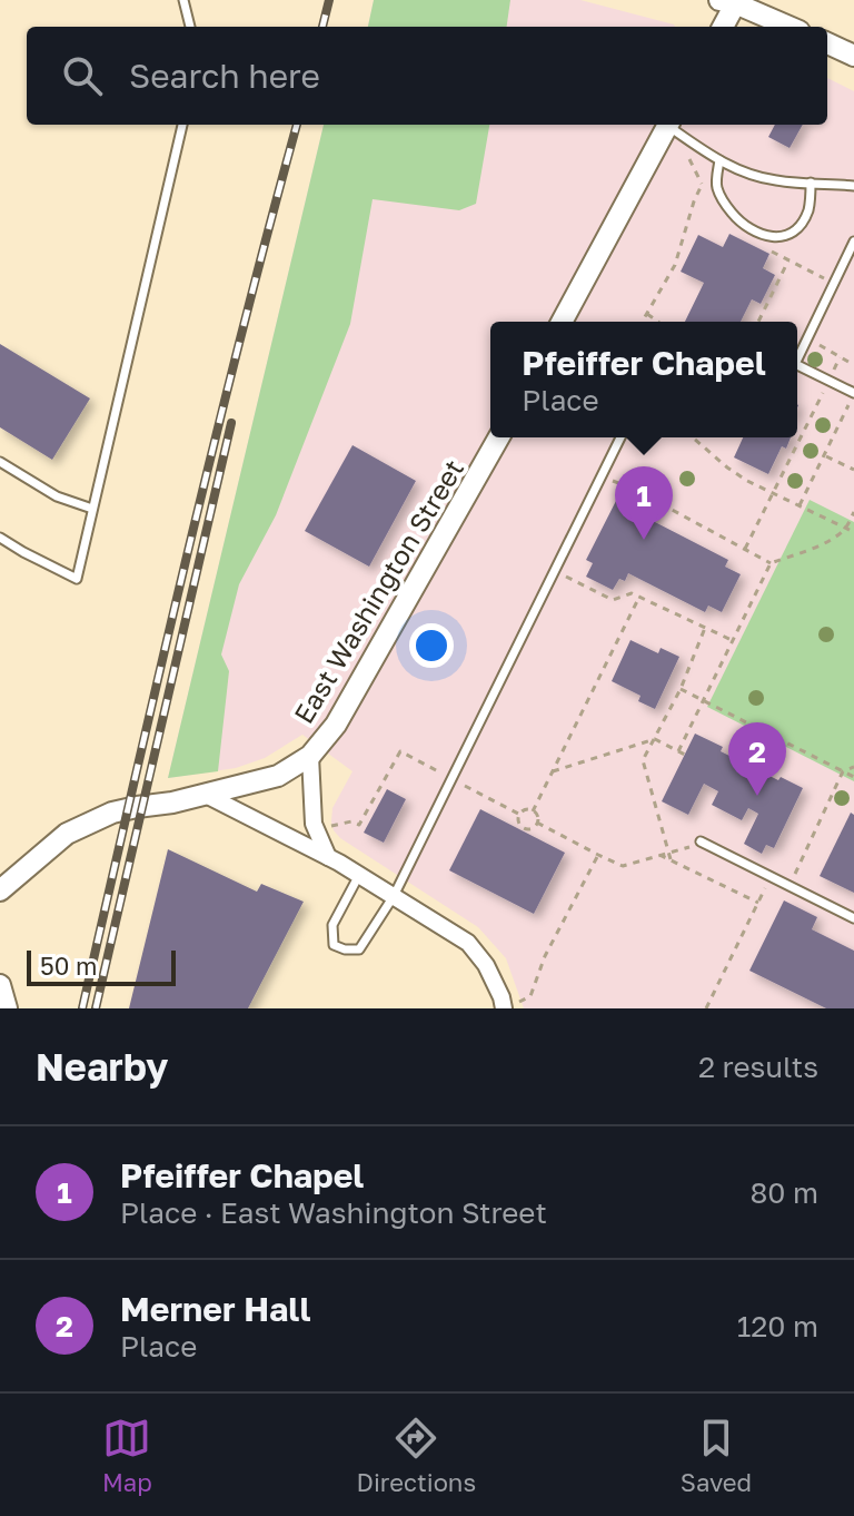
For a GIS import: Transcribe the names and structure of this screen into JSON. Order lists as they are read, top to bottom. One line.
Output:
{"streets":{"street":["East Washington Street"]},"scale_bar":"50 m","page":{"search":"Search here","popup":["Pfeiffer Chapel","Place"],"pins":["1","2"],"scale":"50 m","heading":["Nearby","2 results"],"list":[{"mark":"1","name":"Pfeiffer Chapel","note":"Place · East Washington Street","value":"80 m"},{"mark":"2","name":"Merner Hall","note":"Place","value":"120 m"}],"nav":["Map","Directions","Saved"]}}
